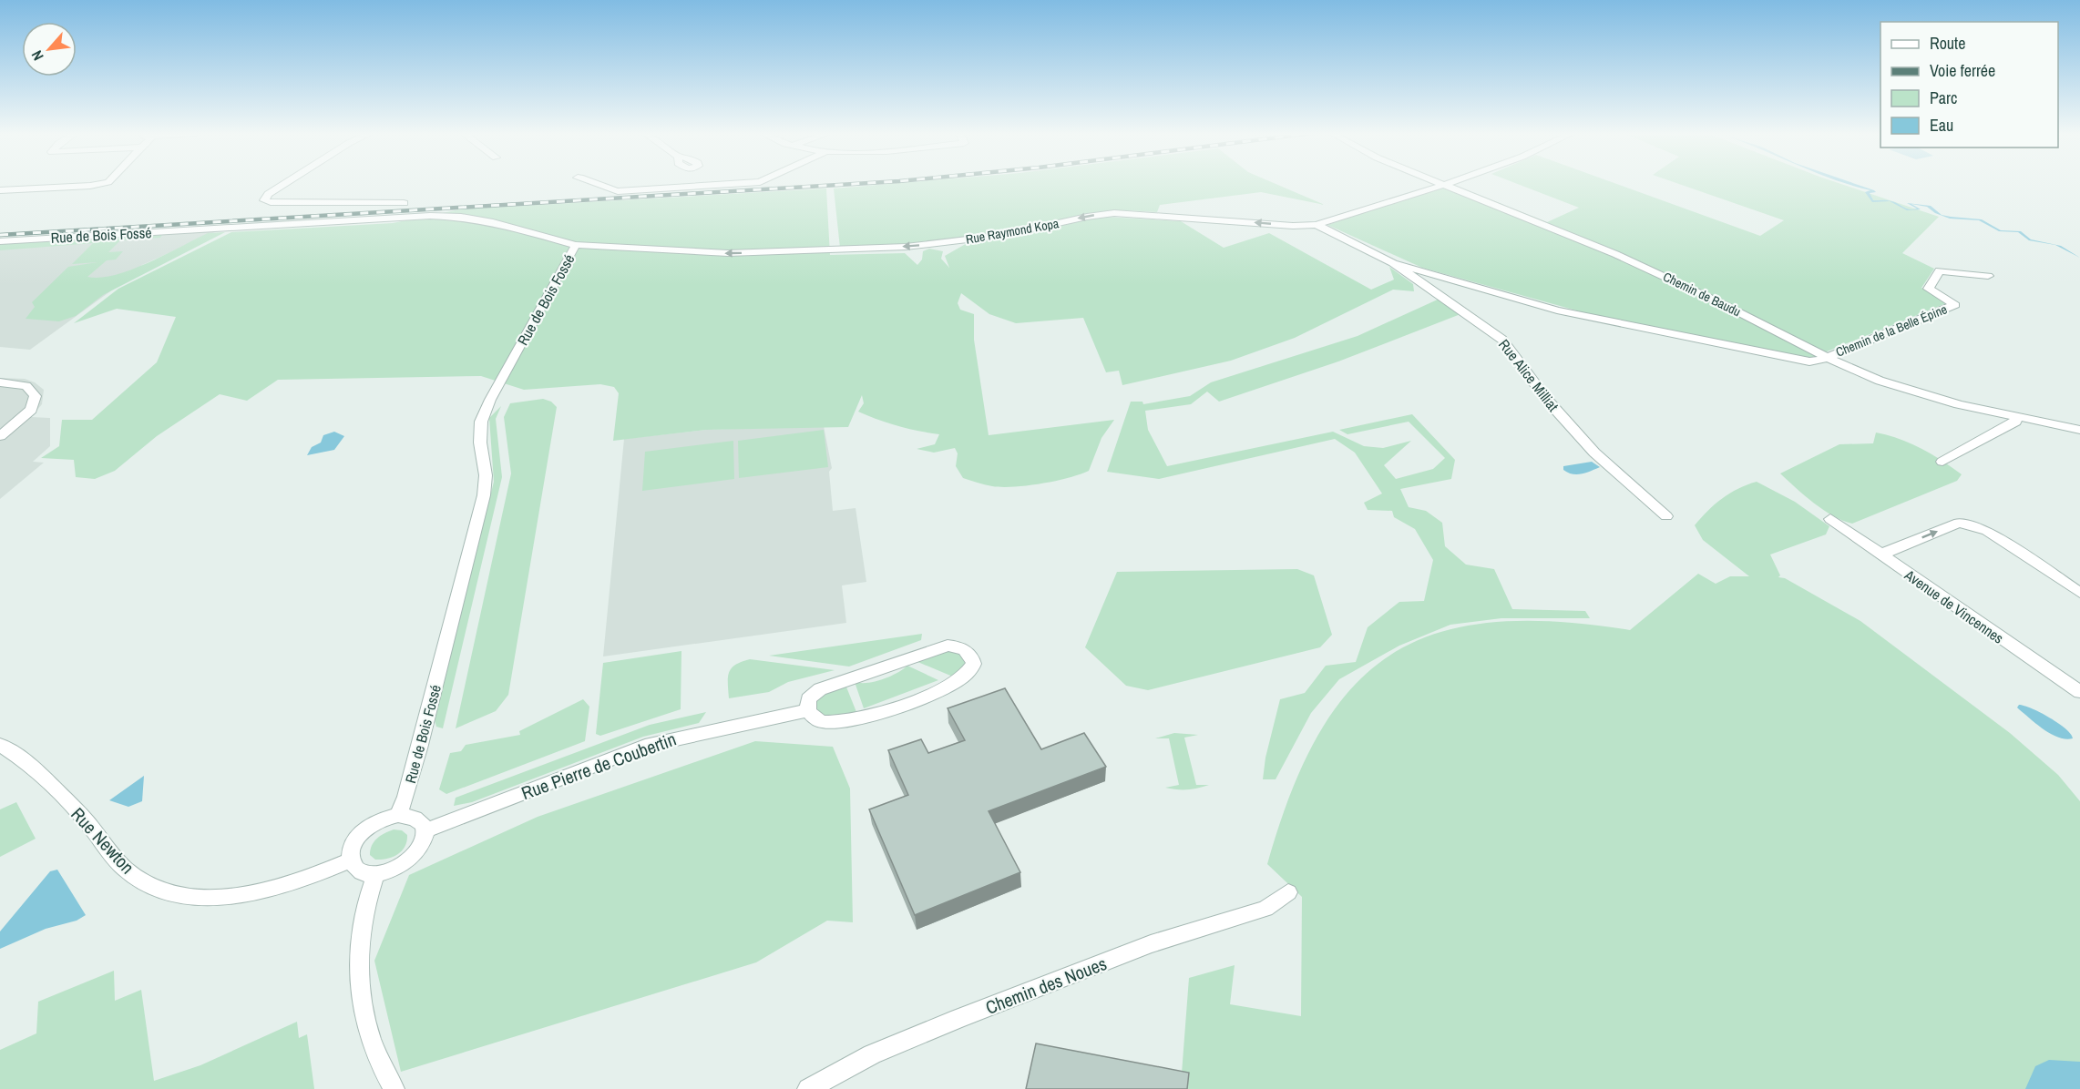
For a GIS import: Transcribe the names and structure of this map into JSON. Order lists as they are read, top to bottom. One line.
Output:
{"streets":{"street":["Rue Raymond Kopa","Rue de Bois Fossé","Chemin de Baudu","Chemin de la Belle Épine","Rue Alice Milliat","Avenue de Vincennes","Rue Pierre de Coubertin","Rue Newton","Chemin des Noues"]},"crossings":[["Rue Raymond Kopa","Rue de Bois Fossé"],["Rue Raymond Kopa","Chemin de Baudu"],["Rue Raymond Kopa","Rue Alice Milliat"],["Rue de Bois Fossé","Rue Pierre de Coubertin"],["Rue de Bois Fossé","Rue Newton"],["Chemin de Baudu","Chemin de la Belle Épine"],["Rue Pierre de Coubertin","Rue Newton"]],"one_way":["Rue Raymond Kopa"],"legend":["Route","Voie ferrée","Parc","Eau"],"north":"bottom left"}
